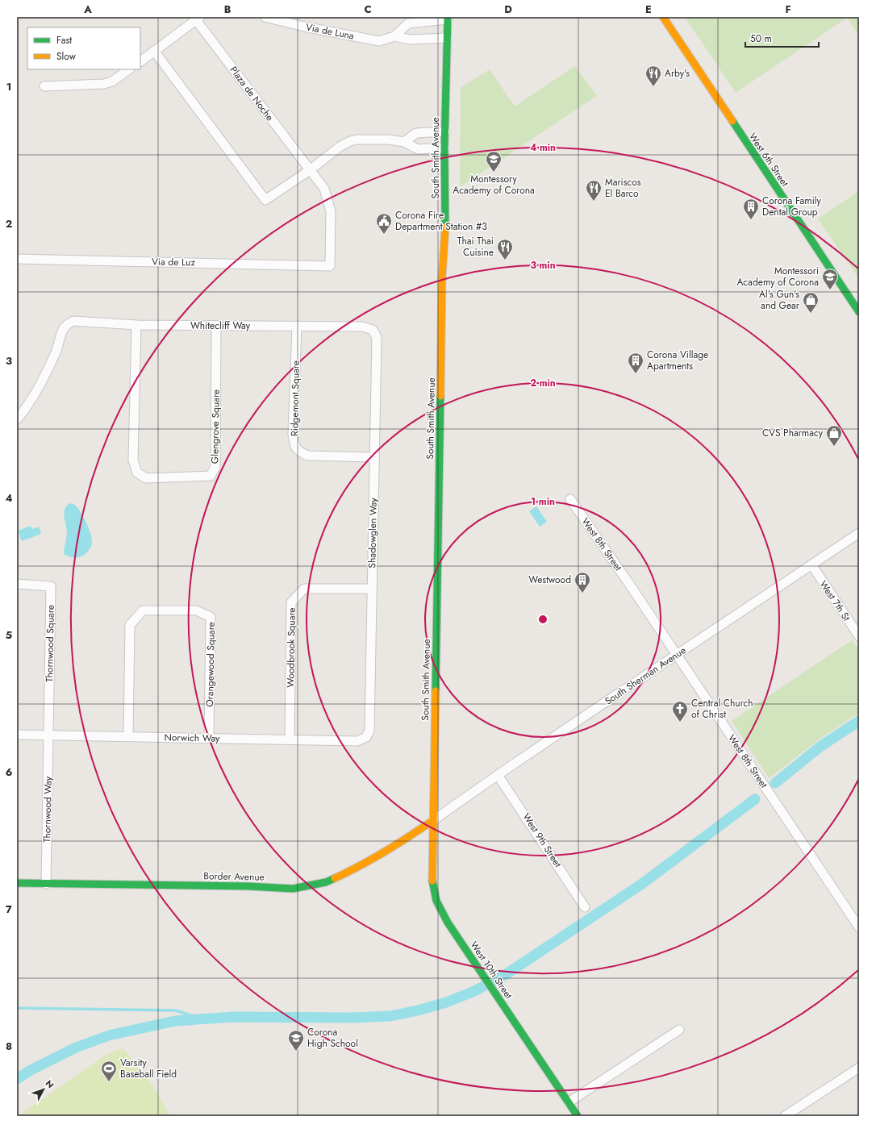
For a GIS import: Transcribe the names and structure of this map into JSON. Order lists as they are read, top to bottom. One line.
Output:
{"streets":{"main road":["South Smith Avenue","West 6th Street","Border Avenue","West 10th Street"],"street":["Via de Luna","Plaza de Noche","Via de Luz","Whitecliff Way","Ridgemont Square","Glengrove Square","Shadowglen Way","West 8th Street","West 7th St","Thornwood Square","Woodbrook Square","Orangewood Square","South Sherman Avenue","Norwich Way","Thornwood Way","West 9th Street"]},"crossings":[["Via de Luna","South Smith Avenue"],["Plaza de Noche","Via de Luz"],["South Smith Avenue","South Sherman Avenue"],["South Smith Avenue","Border Avenue"],["South Smith Avenue","West 10th Street"],["Whitecliff Way","Ridgemont Square"],["Whitecliff Way","Glengrove Square"],["Whitecliff Way","Shadowglen Way"],["Ridgemont Square","Shadowglen Way"],["Shadowglen Way","Woodbrook Square"],["Shadowglen Way","Norwich Way"],["West 8th Street","South Sherman Avenue"],["West 7th St","South Sherman Avenue"],["Thornwood Square","Norwich Way"],["Thornwood Square","Thornwood Way"],["Woodbrook Square","Norwich Way"],["Orangewood Square","Norwich Way"],["South Sherman Avenue","West 9th Street"],["South Sherman Avenue","Border Avenue"],["South Sherman Avenue","West 10th Street"],["Norwich Way","Thornwood Way"],["Thornwood Way","Border Avenue"],["Border Avenue","West 10th Street"]],"places":{"restaurant":["Arby's","Mariscos El Barco","Thai Thai Cuisine"],"school or university":["Montessory Academy of Corona","Montessori Academy of Corona","Corona High School"],"building":["Corona Family Dental Group","Corona Village Apartments","Westwood"],"public building":["Corona Fire Department Station #3"],"shop":["Al's Gun's and Gear","CVS Pharmacy"],"church":["Central Church of Christ"],"sports":["Varsity Baseball Field"]},"legend":["Fast","Slow"],"scale_bar":"50 m","north":"top right","grid":{"columns":["A","B","C","D","E","F"],"rows":["1","2","3","4","5","6","7","8"]},"rings":["4 min","3 min","2 min","1 min"]}
